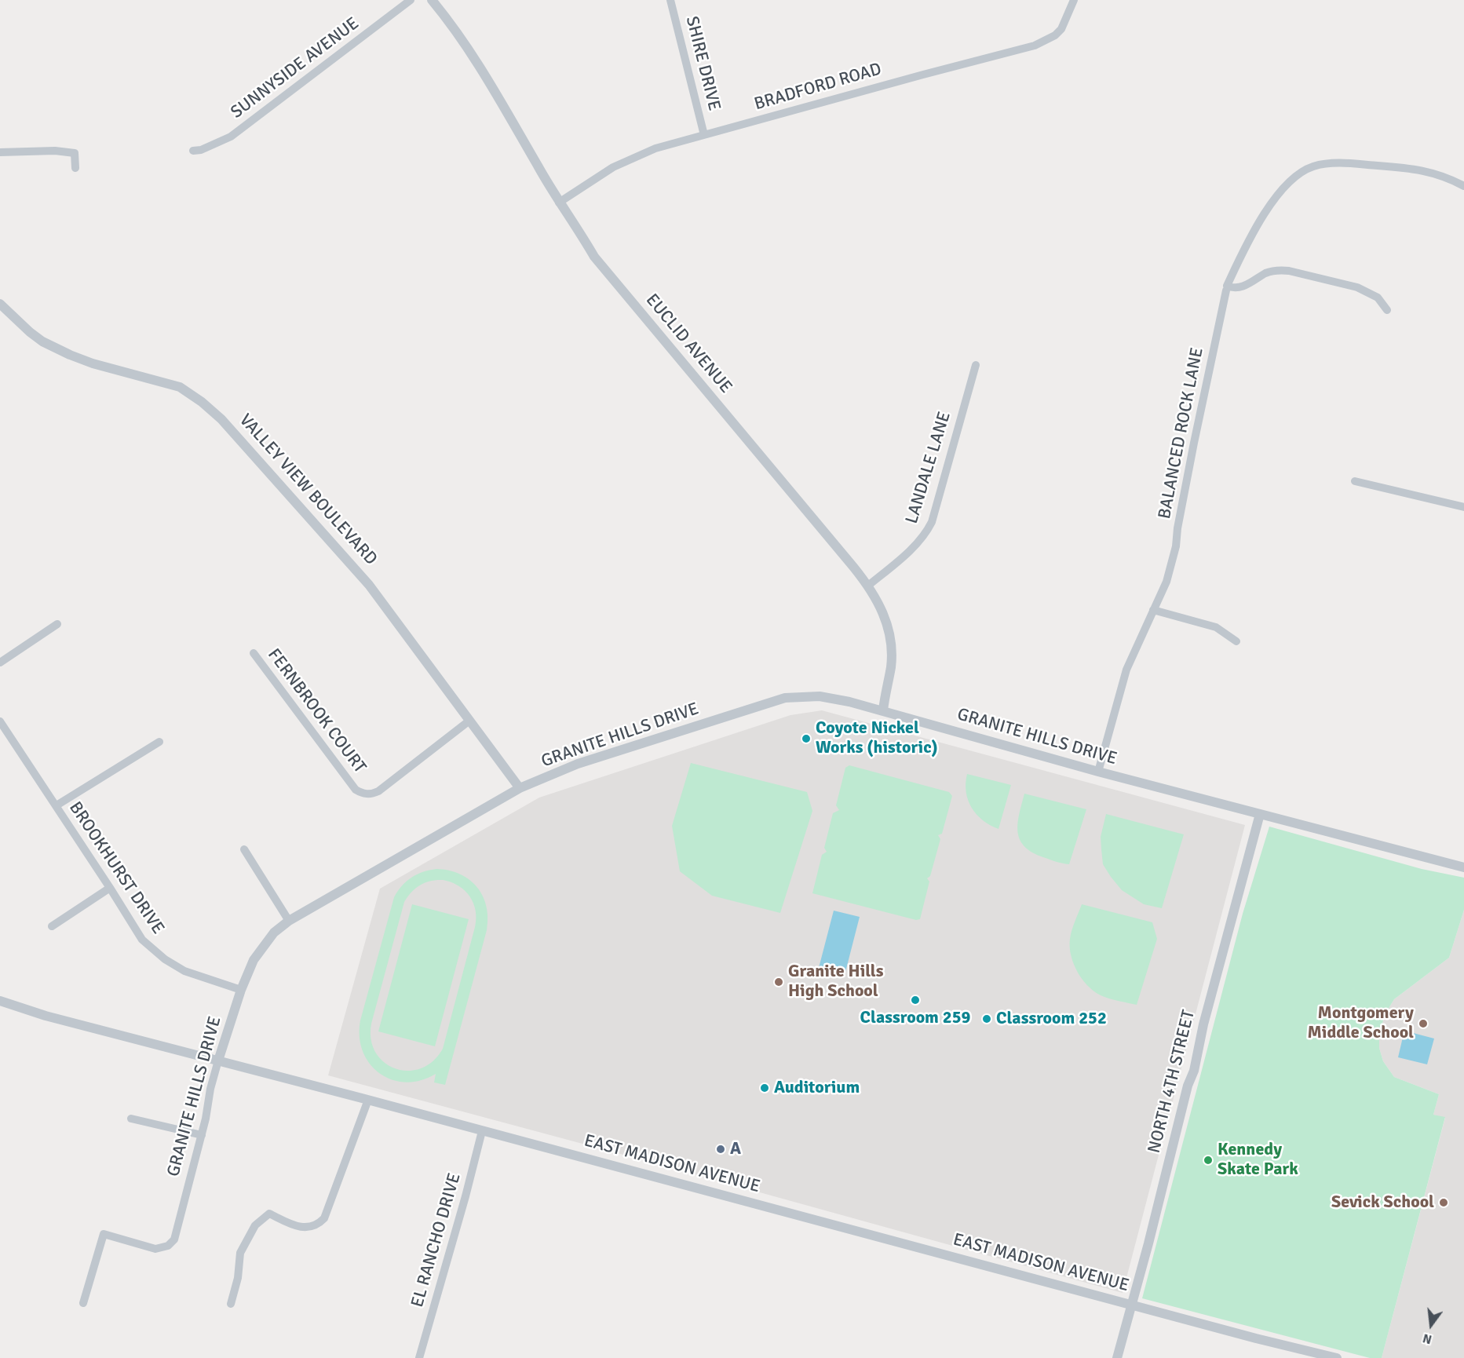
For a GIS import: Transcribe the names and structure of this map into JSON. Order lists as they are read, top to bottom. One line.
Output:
{"streets":{"street":["SHIRE DRIVE","SUNNYSIDE AVENUE","BRADFORD ROAD","EUCLID AVENUE","BALANCED ROCK LANE","LANDALE LANE","VALLEY VIEW BOULEVARD","FERNBROOK COURT","GRANITE HILLS DRIVE","BROOKHURST DRIVE","NORTH 4TH STREET","EAST MADISON AVENUE","EL RANCHO DRIVE"]},"crossings":[["SHIRE DRIVE","BRADFORD ROAD"],["BRADFORD ROAD","EUCLID AVENUE"],["EUCLID AVENUE","LANDALE LANE"],["EUCLID AVENUE","GRANITE HILLS DRIVE"],["BALANCED ROCK LANE","GRANITE HILLS DRIVE"],["VALLEY VIEW BOULEVARD","FERNBROOK COURT"],["VALLEY VIEW BOULEVARD","GRANITE HILLS DRIVE"],["GRANITE HILLS DRIVE","BROOKHURST DRIVE"],["GRANITE HILLS DRIVE","NORTH 4TH STREET"],["GRANITE HILLS DRIVE","EAST MADISON AVENUE"],["NORTH 4TH STREET","EAST MADISON AVENUE"],["EAST MADISON AVENUE","EL RANCHO DRIVE"]],"places":["Coyote Nickel Works (historic)","Granite Hills High School","Classroom 259","Classroom 252","Montgomery Middle School","Auditorium","A","Kennedy Skate Park","Sevick School"],"north":"bottom"}
